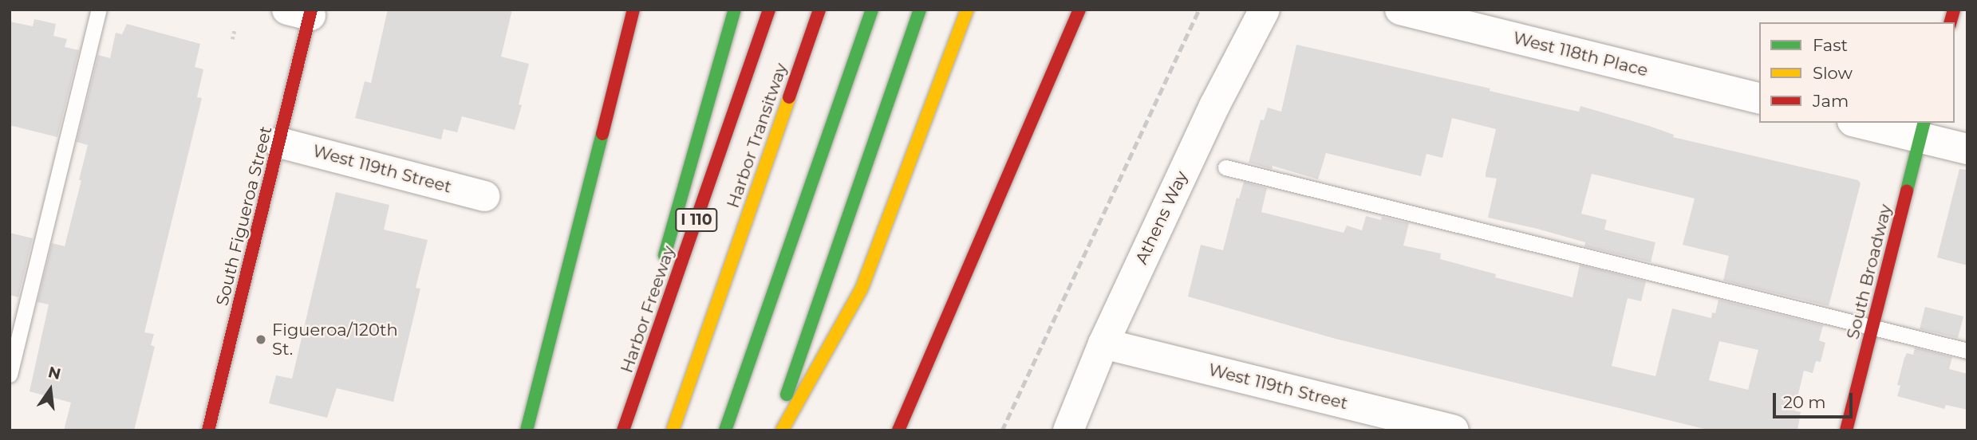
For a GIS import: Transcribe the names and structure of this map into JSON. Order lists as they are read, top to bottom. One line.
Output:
{"streets":{"main road":["Harbor Transitway","South Figueroa Street","I 110","South Broadway","Harbor Freeway"],"street":["West 118th Place","West 119th Street","Athens Way"]},"crossings":[["West 119th Street","South Figueroa Street"],["West 119th Street","Athens Way"]],"places":["Figueroa/120th St."],"legend":["Fast","Slow","Jam"],"scale_bar":"20 m","north":"top"}
